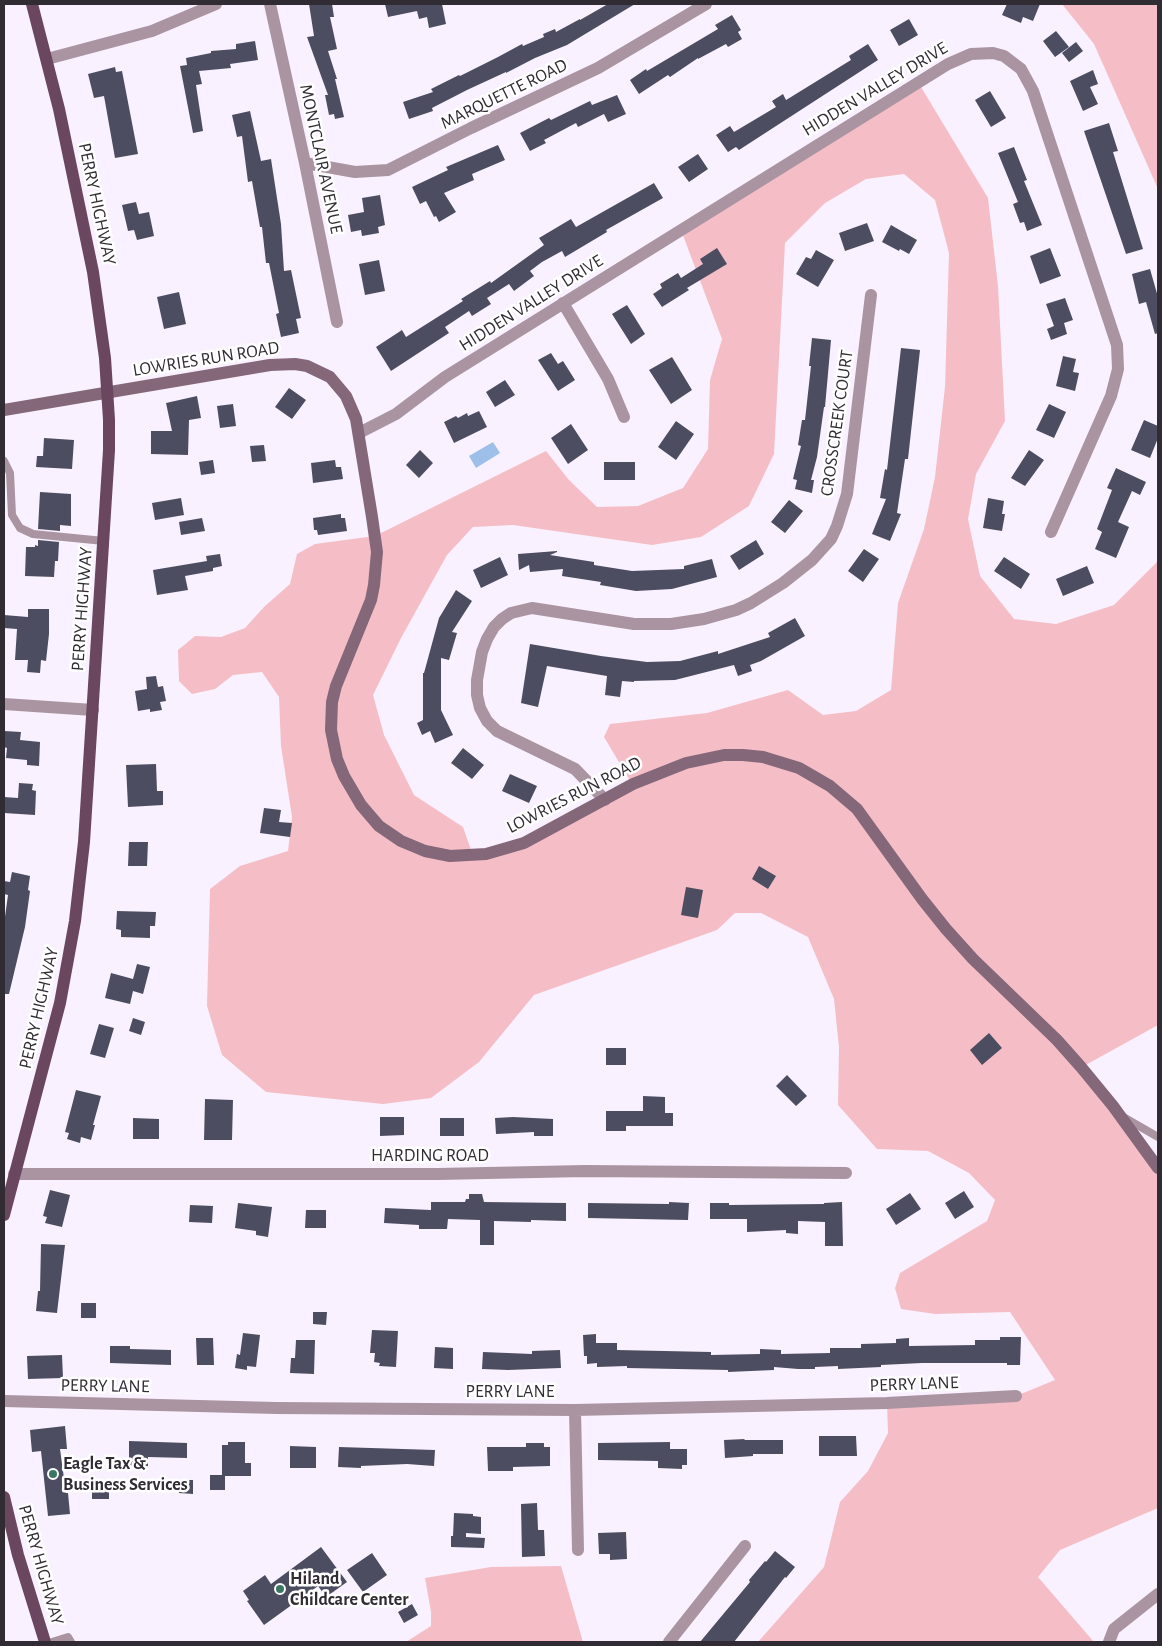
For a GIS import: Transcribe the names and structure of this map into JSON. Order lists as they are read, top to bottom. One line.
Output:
{"streets":{"main road":["PERRY HIGHWAY"],"street":["HIDDEN VALLEY DRIVE","MARQUETTE ROAD","MONTCLAIR AVENUE","LOWRIES RUN ROAD","CROSSCREEK COURT","HARDING ROAD","PERRY LANE"]},"crossings":[["HIDDEN VALLEY DRIVE","LOWRIES RUN ROAD"],["MARQUETTE ROAD","MONTCLAIR AVENUE"],["PERRY HIGHWAY","LOWRIES RUN ROAD"],["PERRY HIGHWAY","HARDING ROAD"],["LOWRIES RUN ROAD","CROSSCREEK COURT"]],"places":["Eagle Tax & Business Services","Hiland Childcare Center"]}
